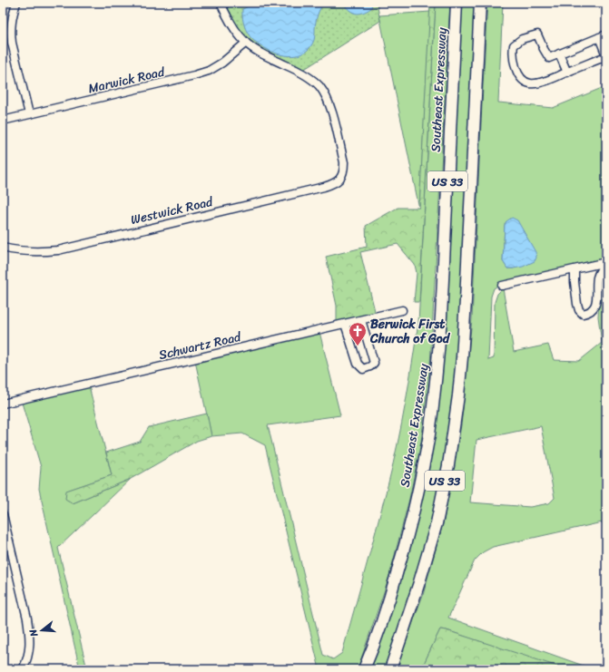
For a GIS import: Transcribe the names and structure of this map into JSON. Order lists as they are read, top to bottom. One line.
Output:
{"streets":{"highway":["Southeast Expressway","US 33"],"street":["Marwick Road","Westwick Road","Schwartz Road"]},"crossings":[["Marwick Road","Westwick Road"]],"places":{"church":["Berwick First Church of God"]},"north":"left"}
